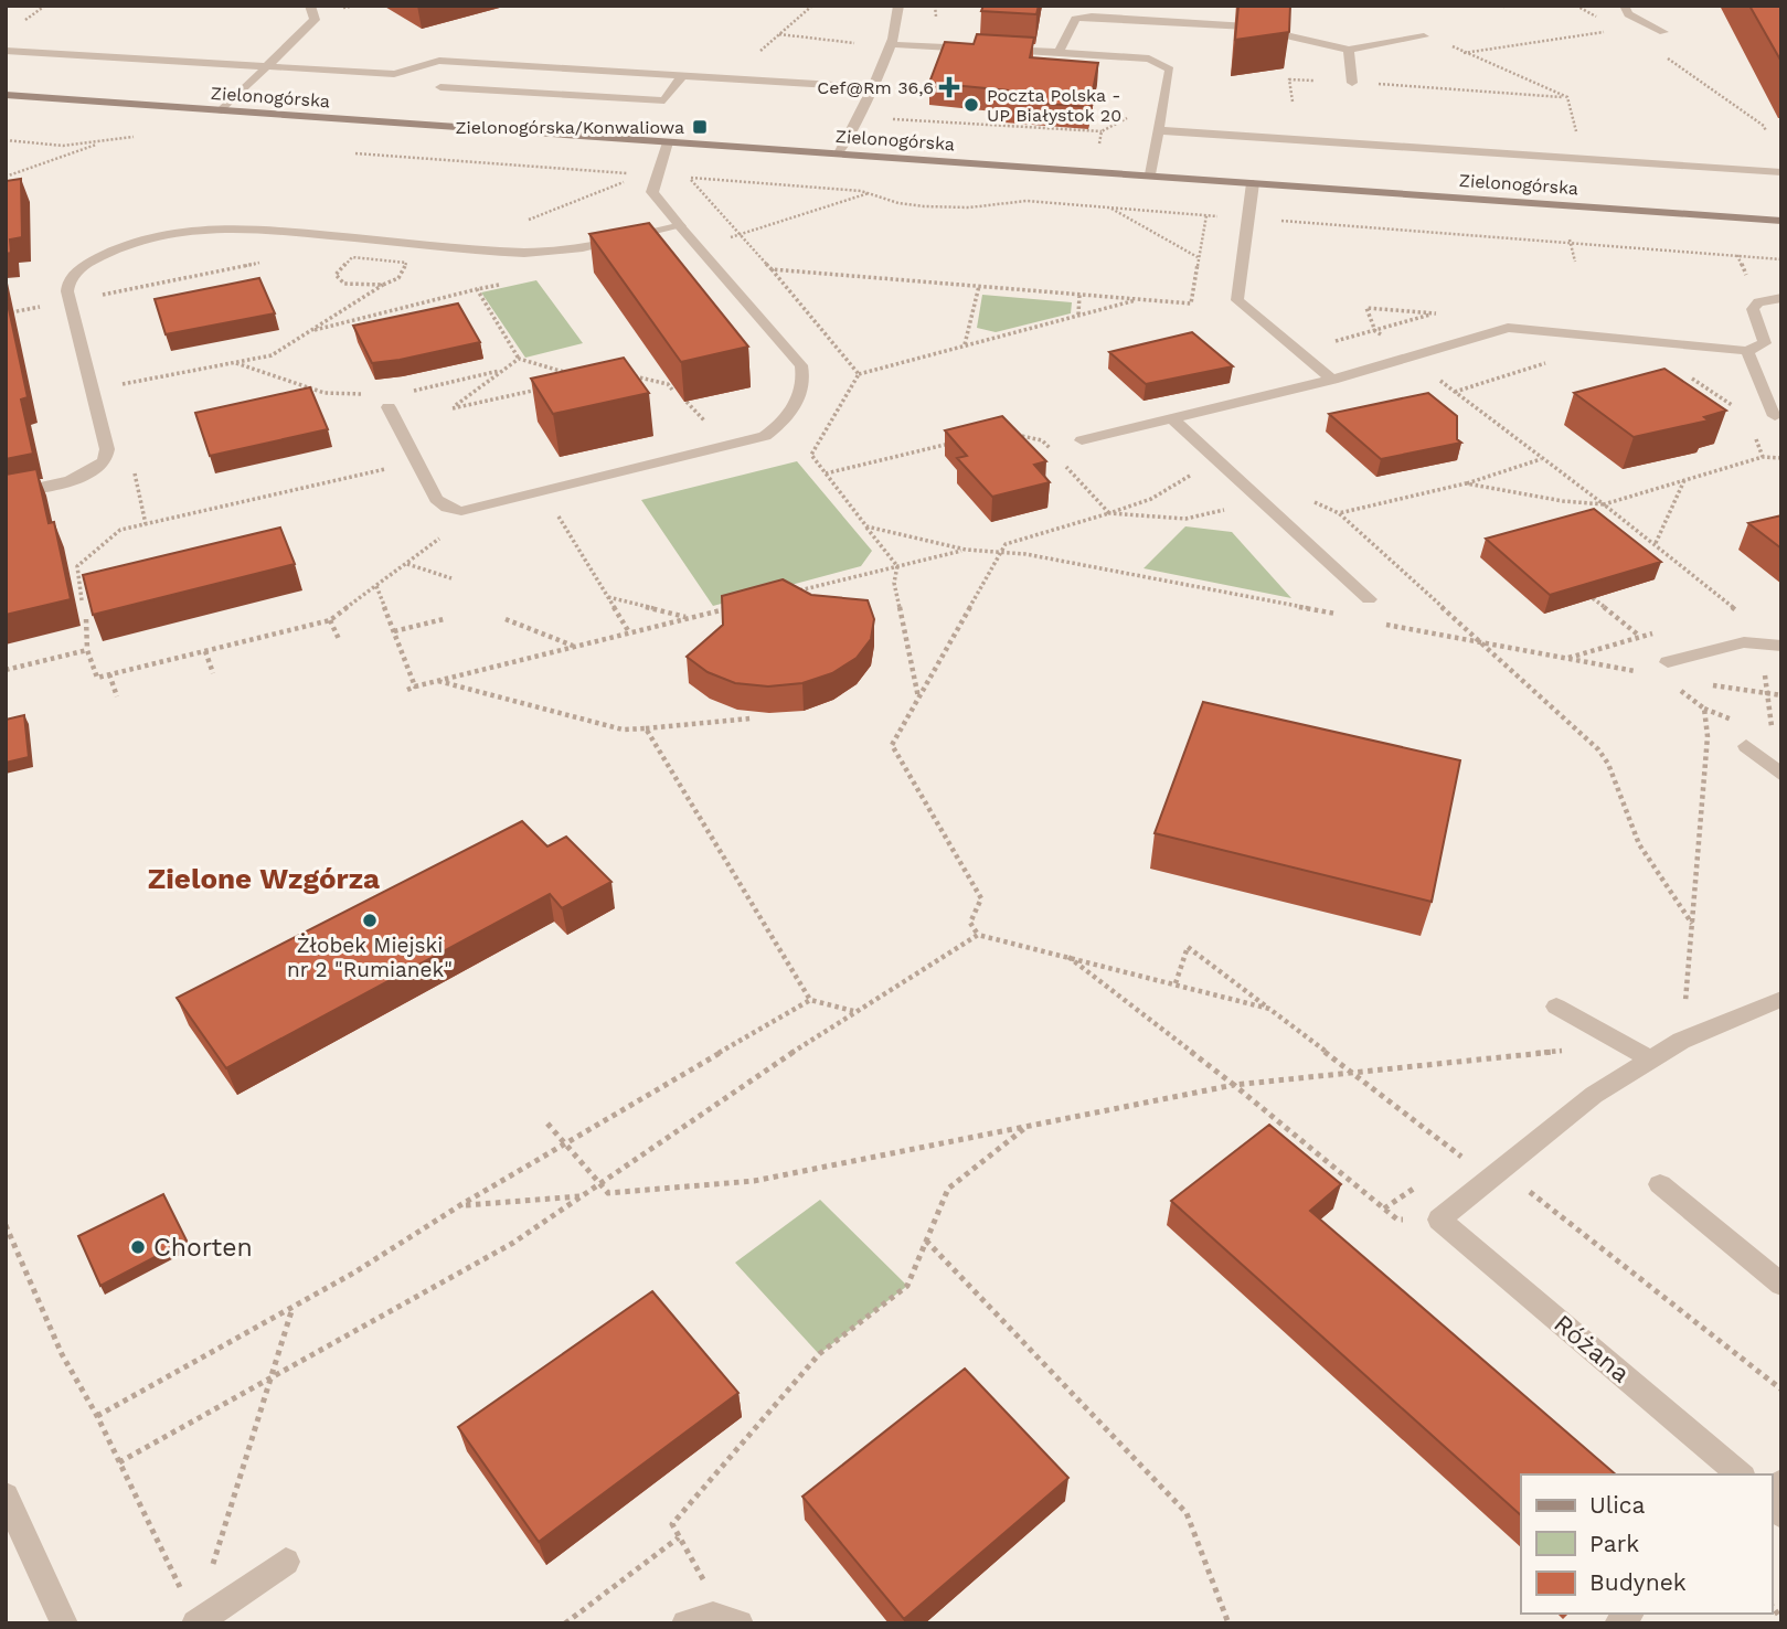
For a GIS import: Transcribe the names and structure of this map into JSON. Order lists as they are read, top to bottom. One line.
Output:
{"streets":{"street":["Zielonogórska","Różana"]},"districts":["Zielone Wzgórza"],"places":{"health":["Cef@Rm 36,6"],"other":["Poczta Polska - UP Białystok 20","Żłobek Miejski nr 2 \"Rumianek\"","Chorten"],"transit":["Zielonogórska/Konwaliowa"]},"legend":["Ulica","Park","Budynek"]}
